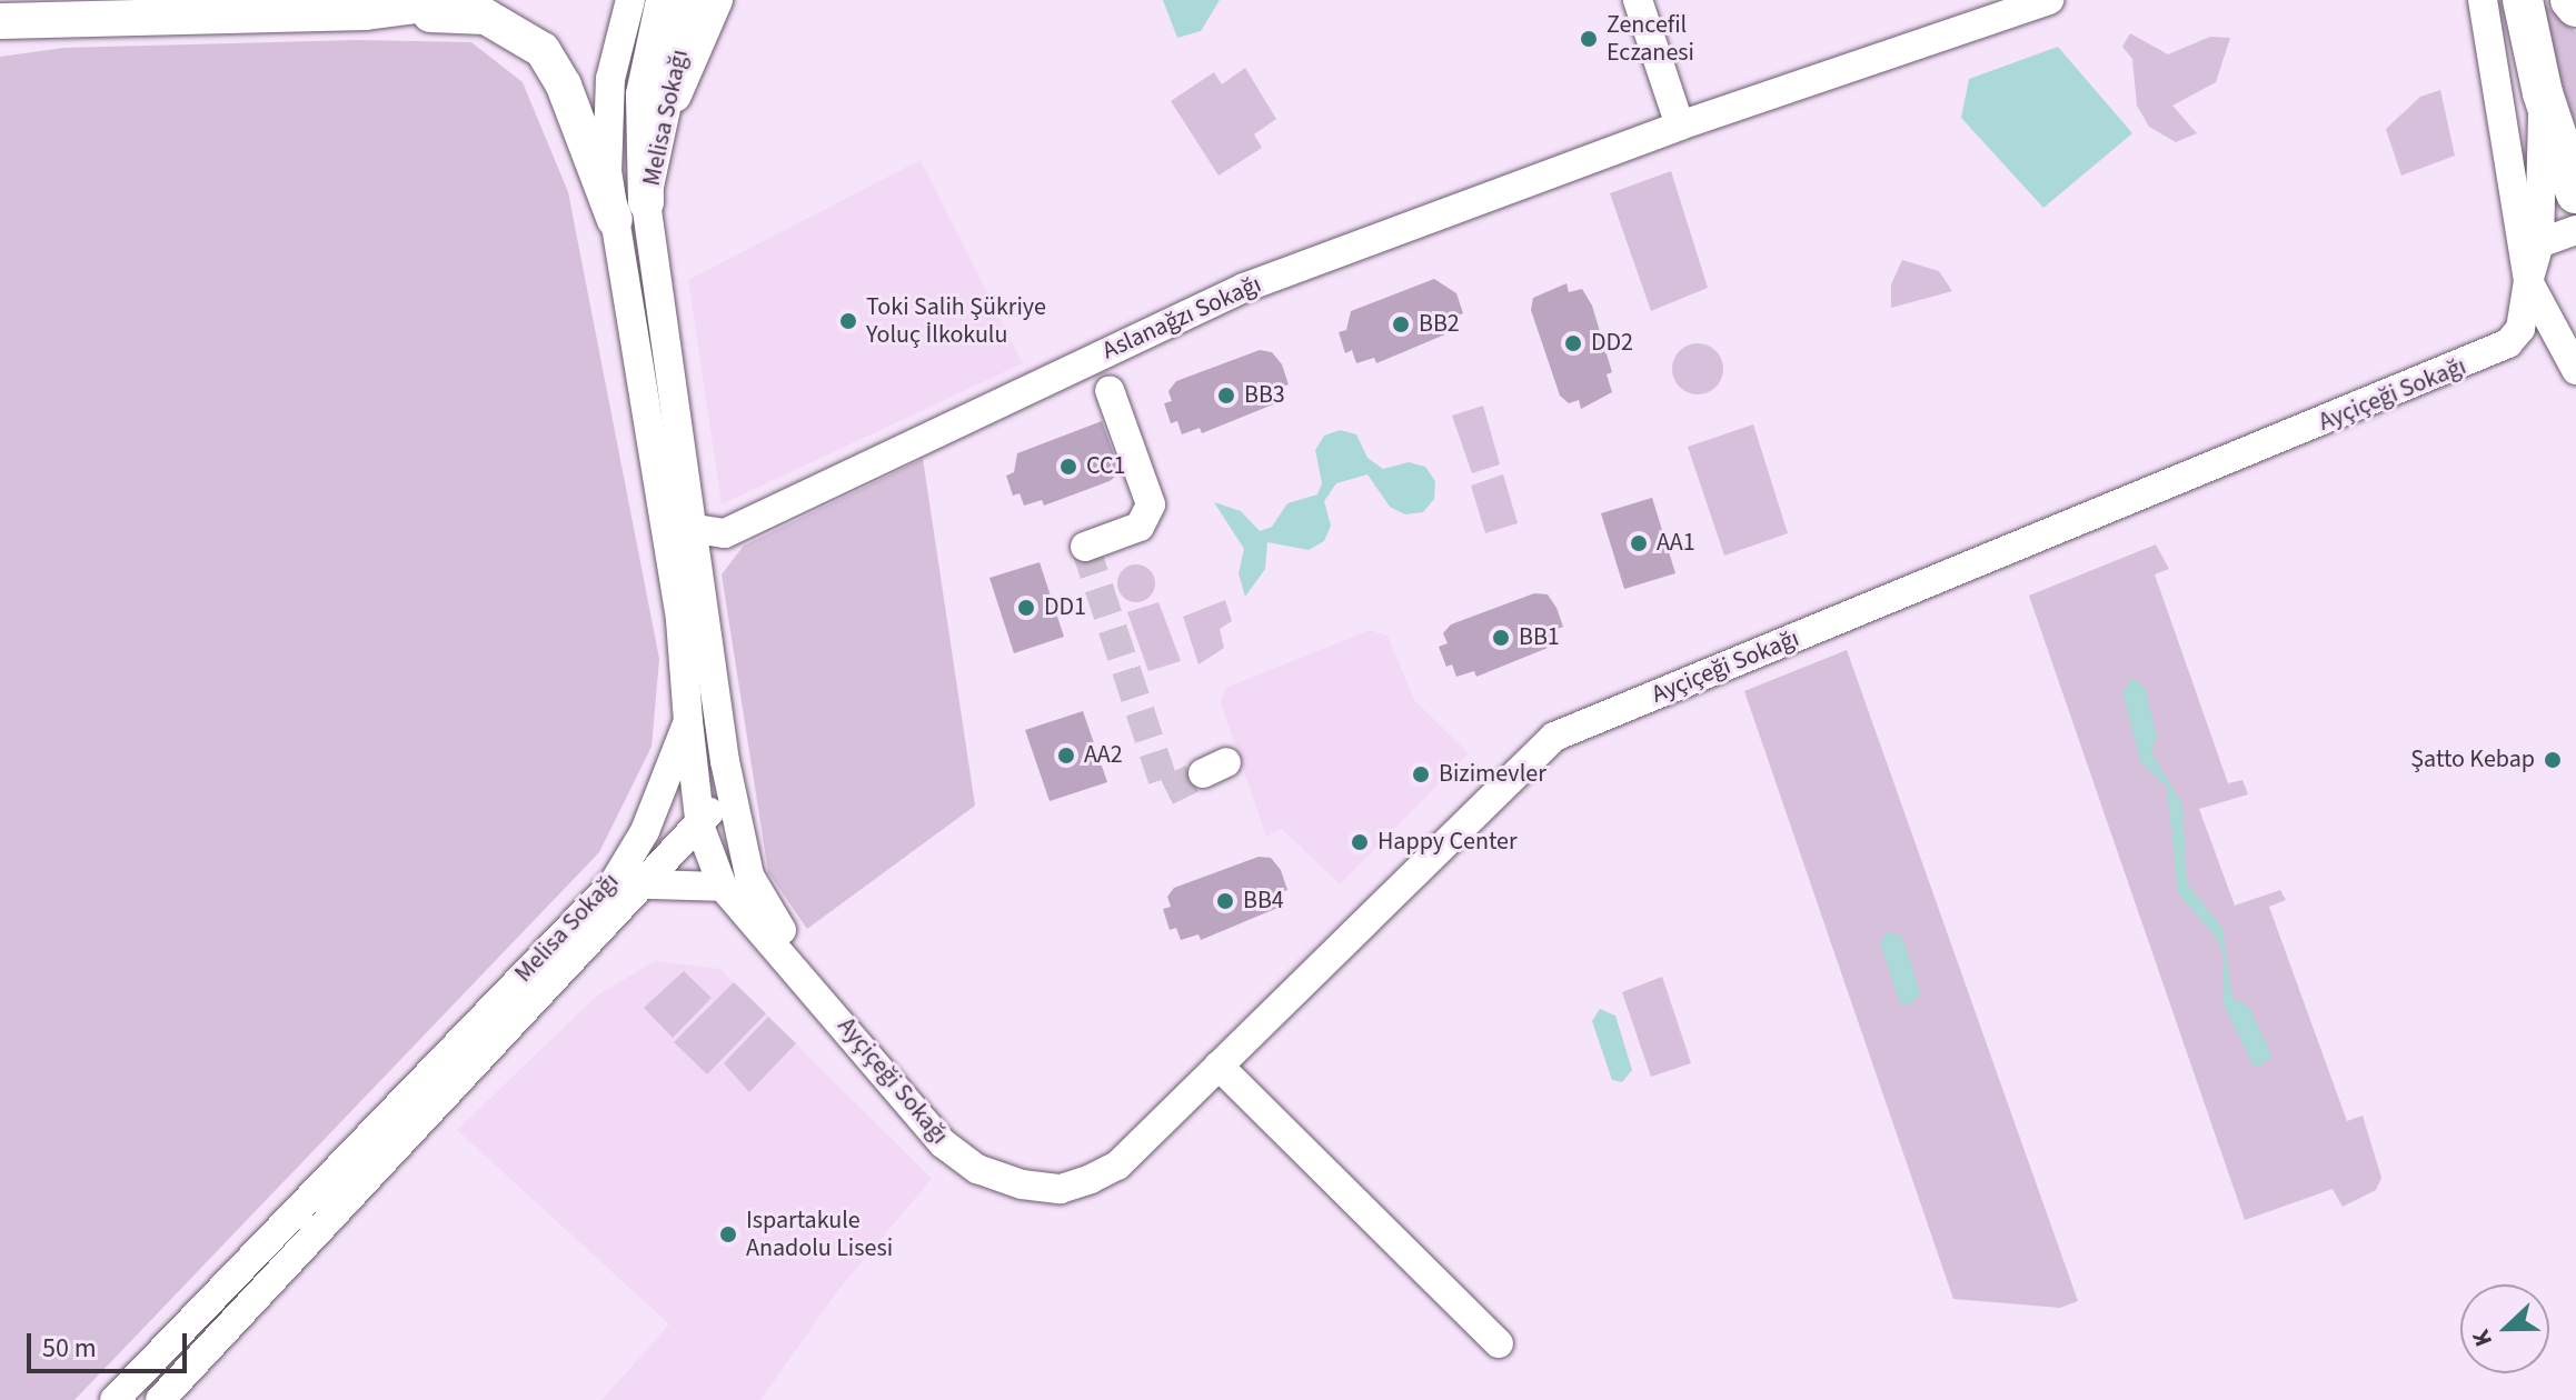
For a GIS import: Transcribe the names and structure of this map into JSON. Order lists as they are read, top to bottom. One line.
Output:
{"streets":{"street":["Melisa Sokağı","Aslanağzı Sokağı","Ayçiçeği Sokağı"]},"crossings":[["Melisa Sokağı","Aslanağzı Sokağı"],["Melisa Sokağı","Ayçiçeği Sokağı"]],"places":["Zencefil Eczanesi","Toki Salih Şükriye Yoluç İlkokulu","BB2","DD2","BB3","CC1","AA1","DD1","BB1","AA2","Şatto Kebap","Bizimevler","Happy Center","BB4","Ispartakule Anadolu Lisesi"],"scale_bar":"50 m","north":"left"}
